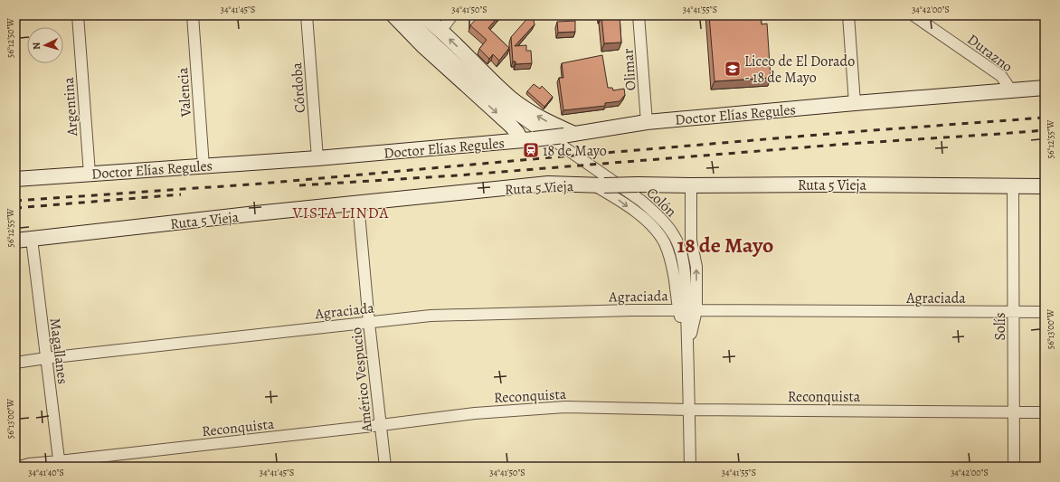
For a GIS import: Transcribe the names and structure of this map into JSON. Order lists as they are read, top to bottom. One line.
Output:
{"streets":{"street":["Durazno","Olimar","Córdoba","Valencia","Argentina","Doctor Elías Regules","Ruta 5 Vieja","Colón","Agraciada","Solís","Magallanes","Américo Vespucio","Reconquista"]},"crossings":[["Durazno","Doctor Elías Regules"],["Olimar","Doctor Elías Regules"],["Córdoba","Doctor Elías Regules"],["Valencia","Doctor Elías Regules"],["Argentina","Doctor Elías Regules"],["Ruta 5 Vieja","Colón"],["Ruta 5 Vieja","Solís"],["Ruta 5 Vieja","Magallanes"],["Ruta 5 Vieja","Américo Vespucio"],["Colón","Agraciada"],["Colón","Reconquista"],["Agraciada","Solís"],["Agraciada","Magallanes"],["Agraciada","Américo Vespucio"],["Solís","Reconquista"],["Magallanes","Reconquista"],["Américo Vespucio","Reconquista"]],"districts":["VISTA LINDA","18 de Mayo"],"places":{"school or university":["Liceo de El Dorado - 18 de Mayo"],"station":["18 de Mayo"]},"north":"left","coordinates":["34°41'45\"S","34°41'50\"S","34°41'55\"S","34°42'00\"S","56°12'50\"W","56°12'55\"W","56°13'00\"W","34°41'40\"S"]}
